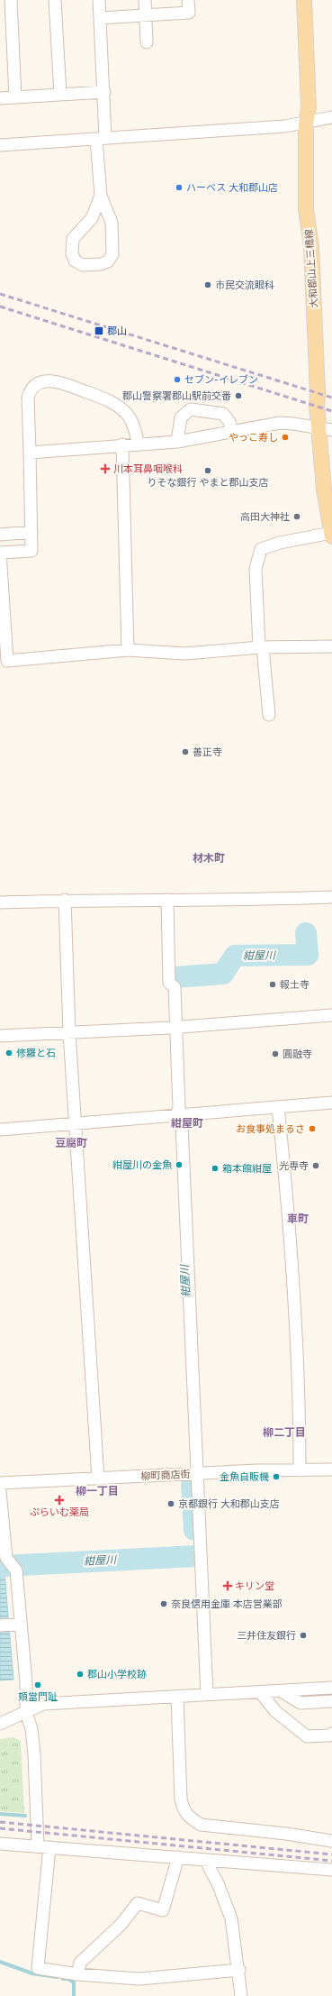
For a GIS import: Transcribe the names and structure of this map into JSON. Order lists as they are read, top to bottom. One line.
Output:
{"streets":{"main road":["大和郡山上三橋線"],"street":["柳町商店街"]},"districts":["材木町","紺屋町","豆腐町","車町","柳二丁目","柳一丁目"],"water":["紺屋川"],"places":{"other":["ハーベス 大和郡山店","市民交流眼科","セブン-イレブン","郡山警察署郡山駅前交番","やっこ寿し","りそな銀行 やまと郡山支店","高田大神社","善正寺","報土寺","修羅と石","圓融寺","お食事処まるさ","紺屋川の金魚","光専寺","箱本館紺屋","金魚自販機","京都銀行 大和郡山支店","奈良信用金庫 本店営業部","三井住友銀行","郡山小学校跡","頬當門趾"],"transit":["郡山"],"health":["川本耳鼻咽喉科","ぷらいむ薬局","キリン堂"]}}
